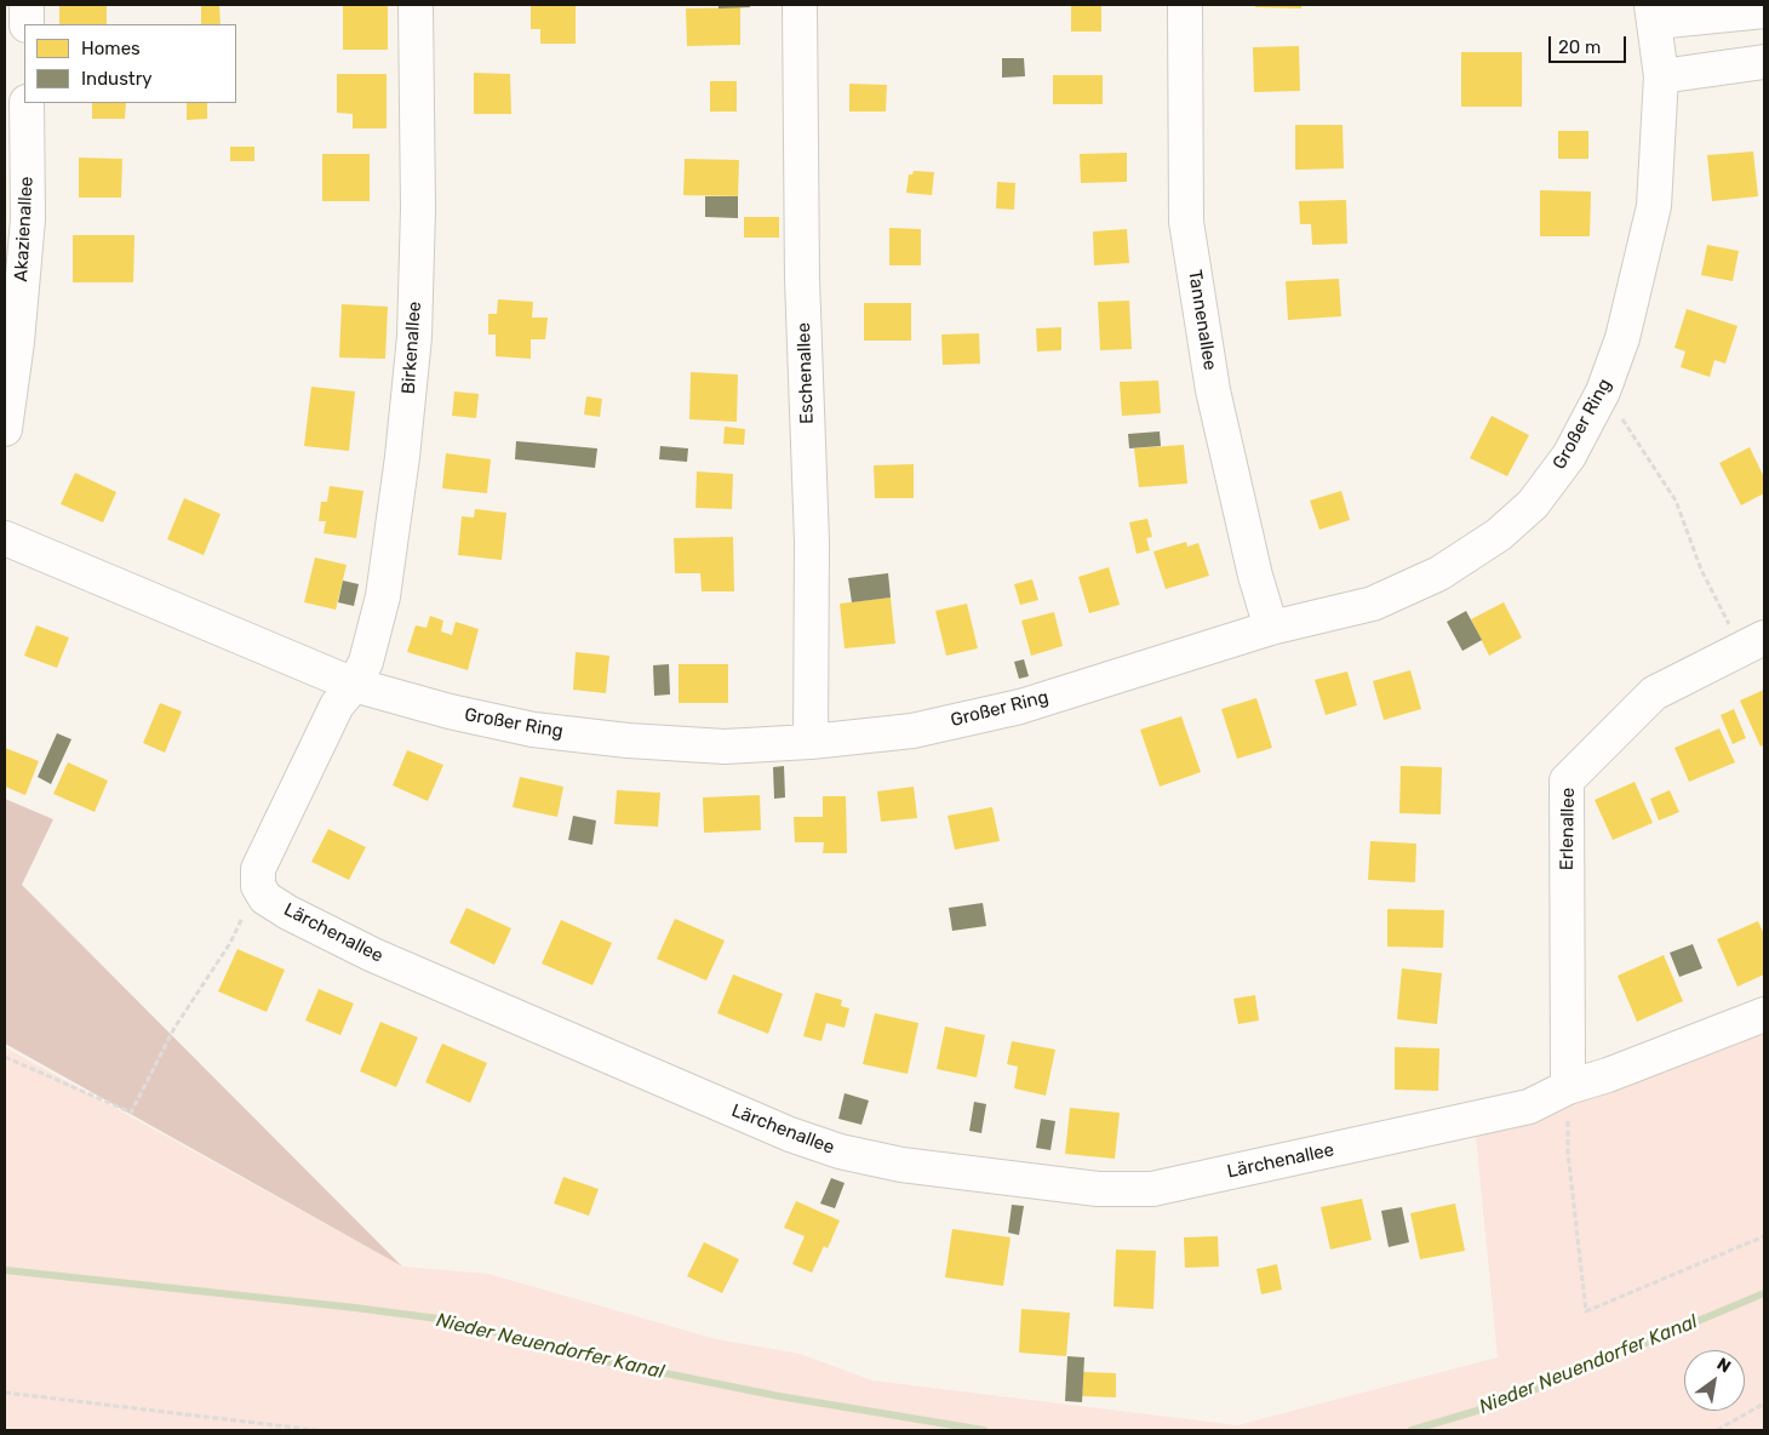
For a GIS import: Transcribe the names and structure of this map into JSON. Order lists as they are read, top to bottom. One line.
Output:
{"streets":{"street":["Akazienallee","Tannenallee","Birkenallee","Eschenallee","Großer Ring","Erlenallee","Lärchenallee"]},"crossings":[["Tannenallee","Großer Ring"],["Birkenallee","Großer Ring"],["Eschenallee","Großer Ring"],["Erlenallee","Lärchenallee"]],"water":["Nieder Neuendorfer Kanal"],"legend":["Homes","Industry"],"scale_bar":"20 m","north":"top right"}
